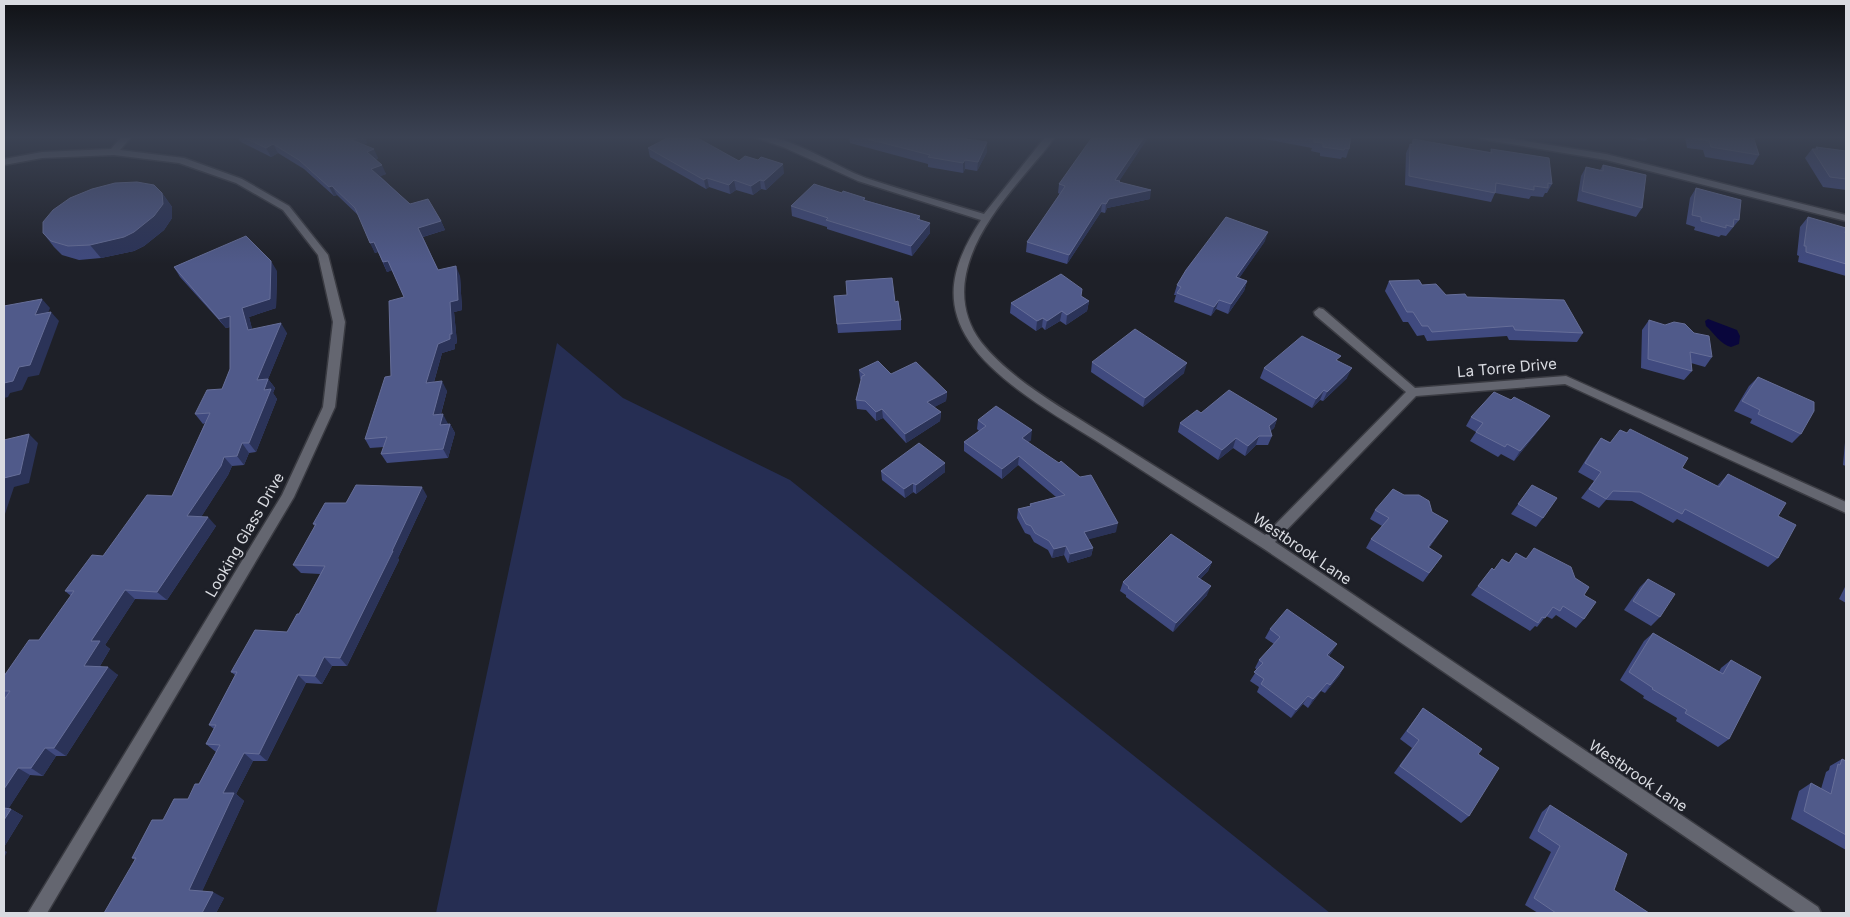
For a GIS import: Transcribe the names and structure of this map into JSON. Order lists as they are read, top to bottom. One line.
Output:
{"streets":{"street":["La Torre Drive","Looking Glass Drive","Westbrook Lane"]}}
